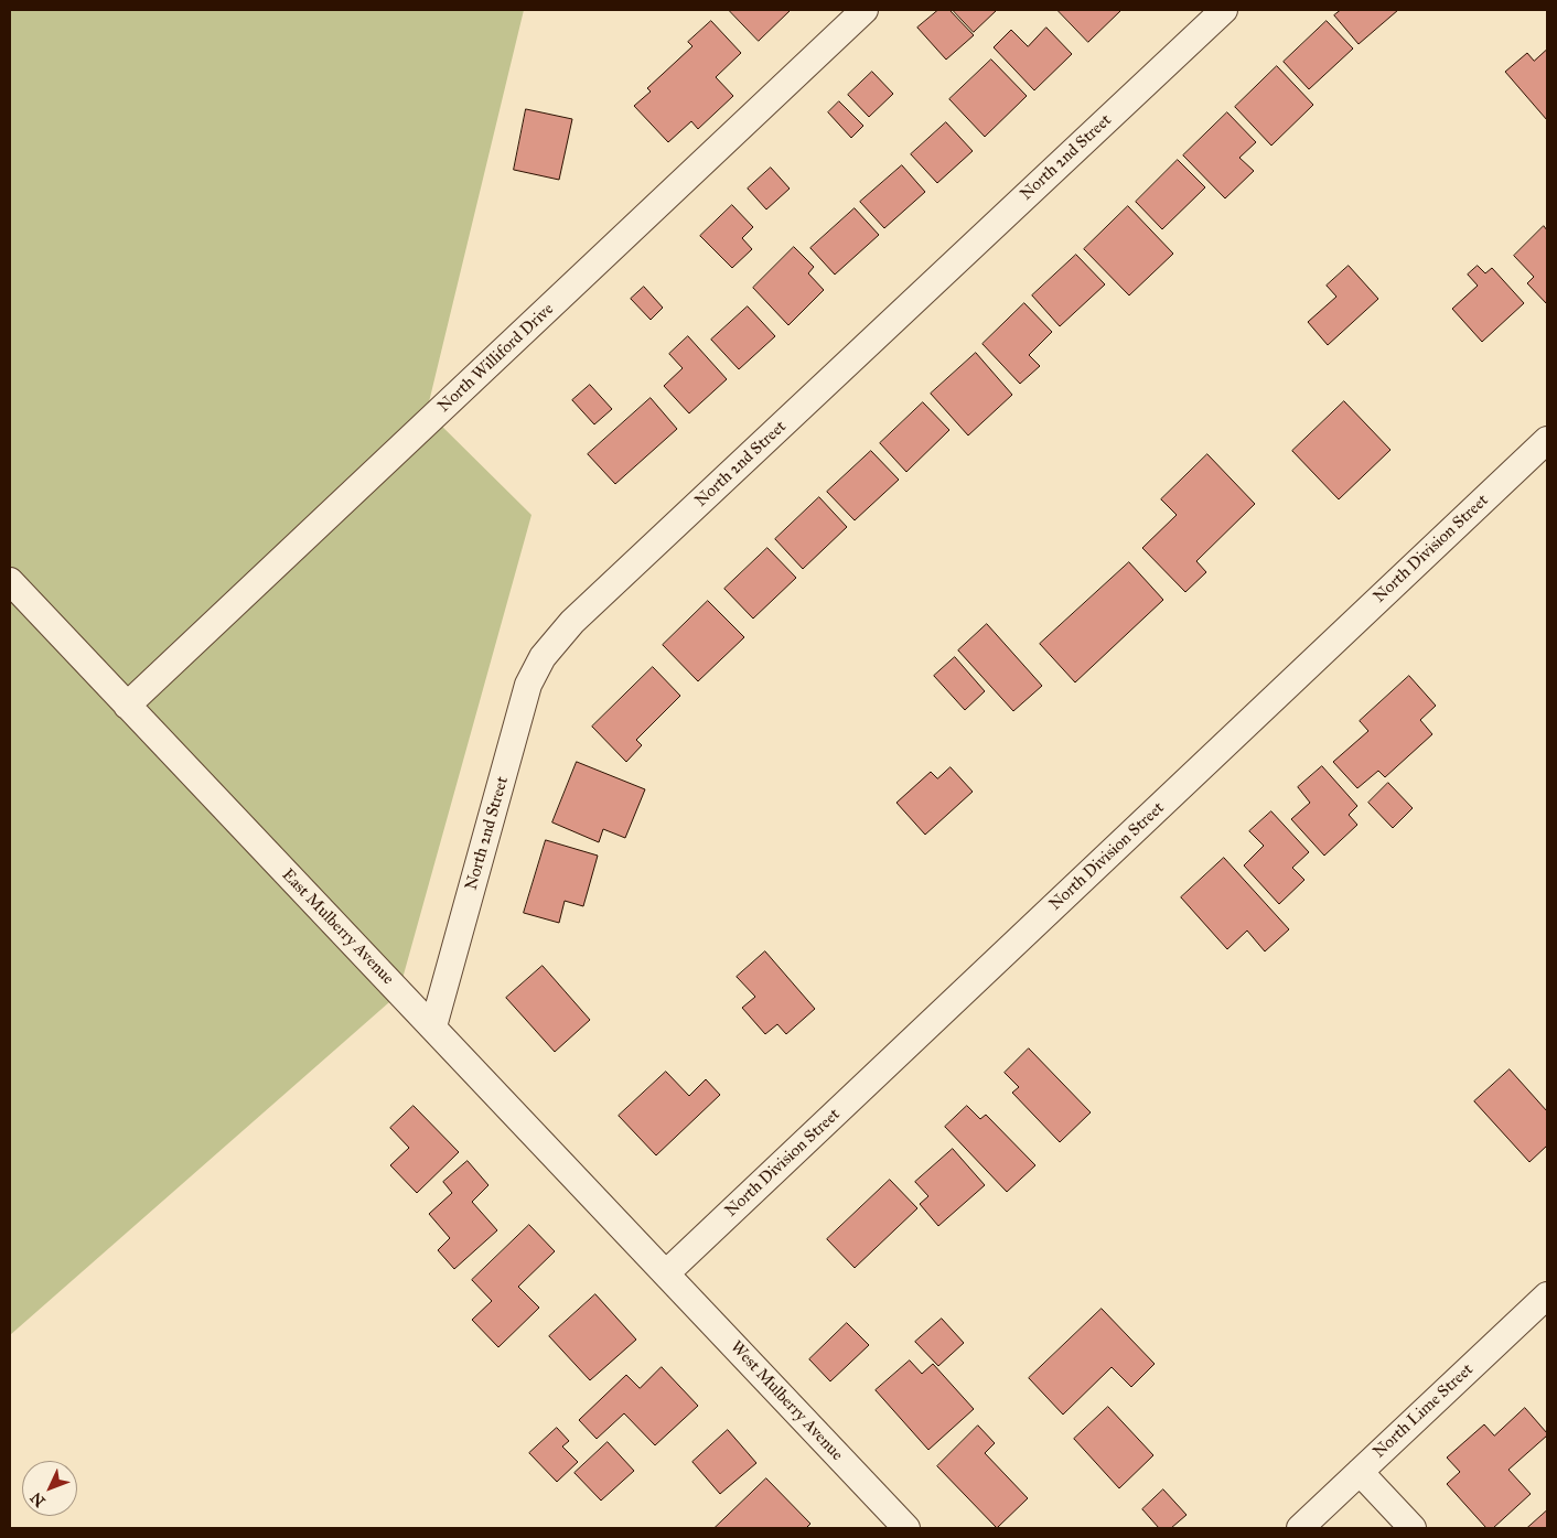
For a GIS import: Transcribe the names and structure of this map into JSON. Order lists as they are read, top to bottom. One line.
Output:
{"streets":{"street":["North 2nd Street","North Williford Drive","North Division Street","East Mulberry Avenue","West Mulberry Avenue","North Lime Street"]},"crossings":[["North 2nd Street","East Mulberry Avenue"],["North Williford Drive","East Mulberry Avenue"],["North Division Street","East Mulberry Avenue"],["North Division Street","West Mulberry Avenue"],["East Mulberry Avenue","West Mulberry Avenue"]],"north":"bottom left"}
